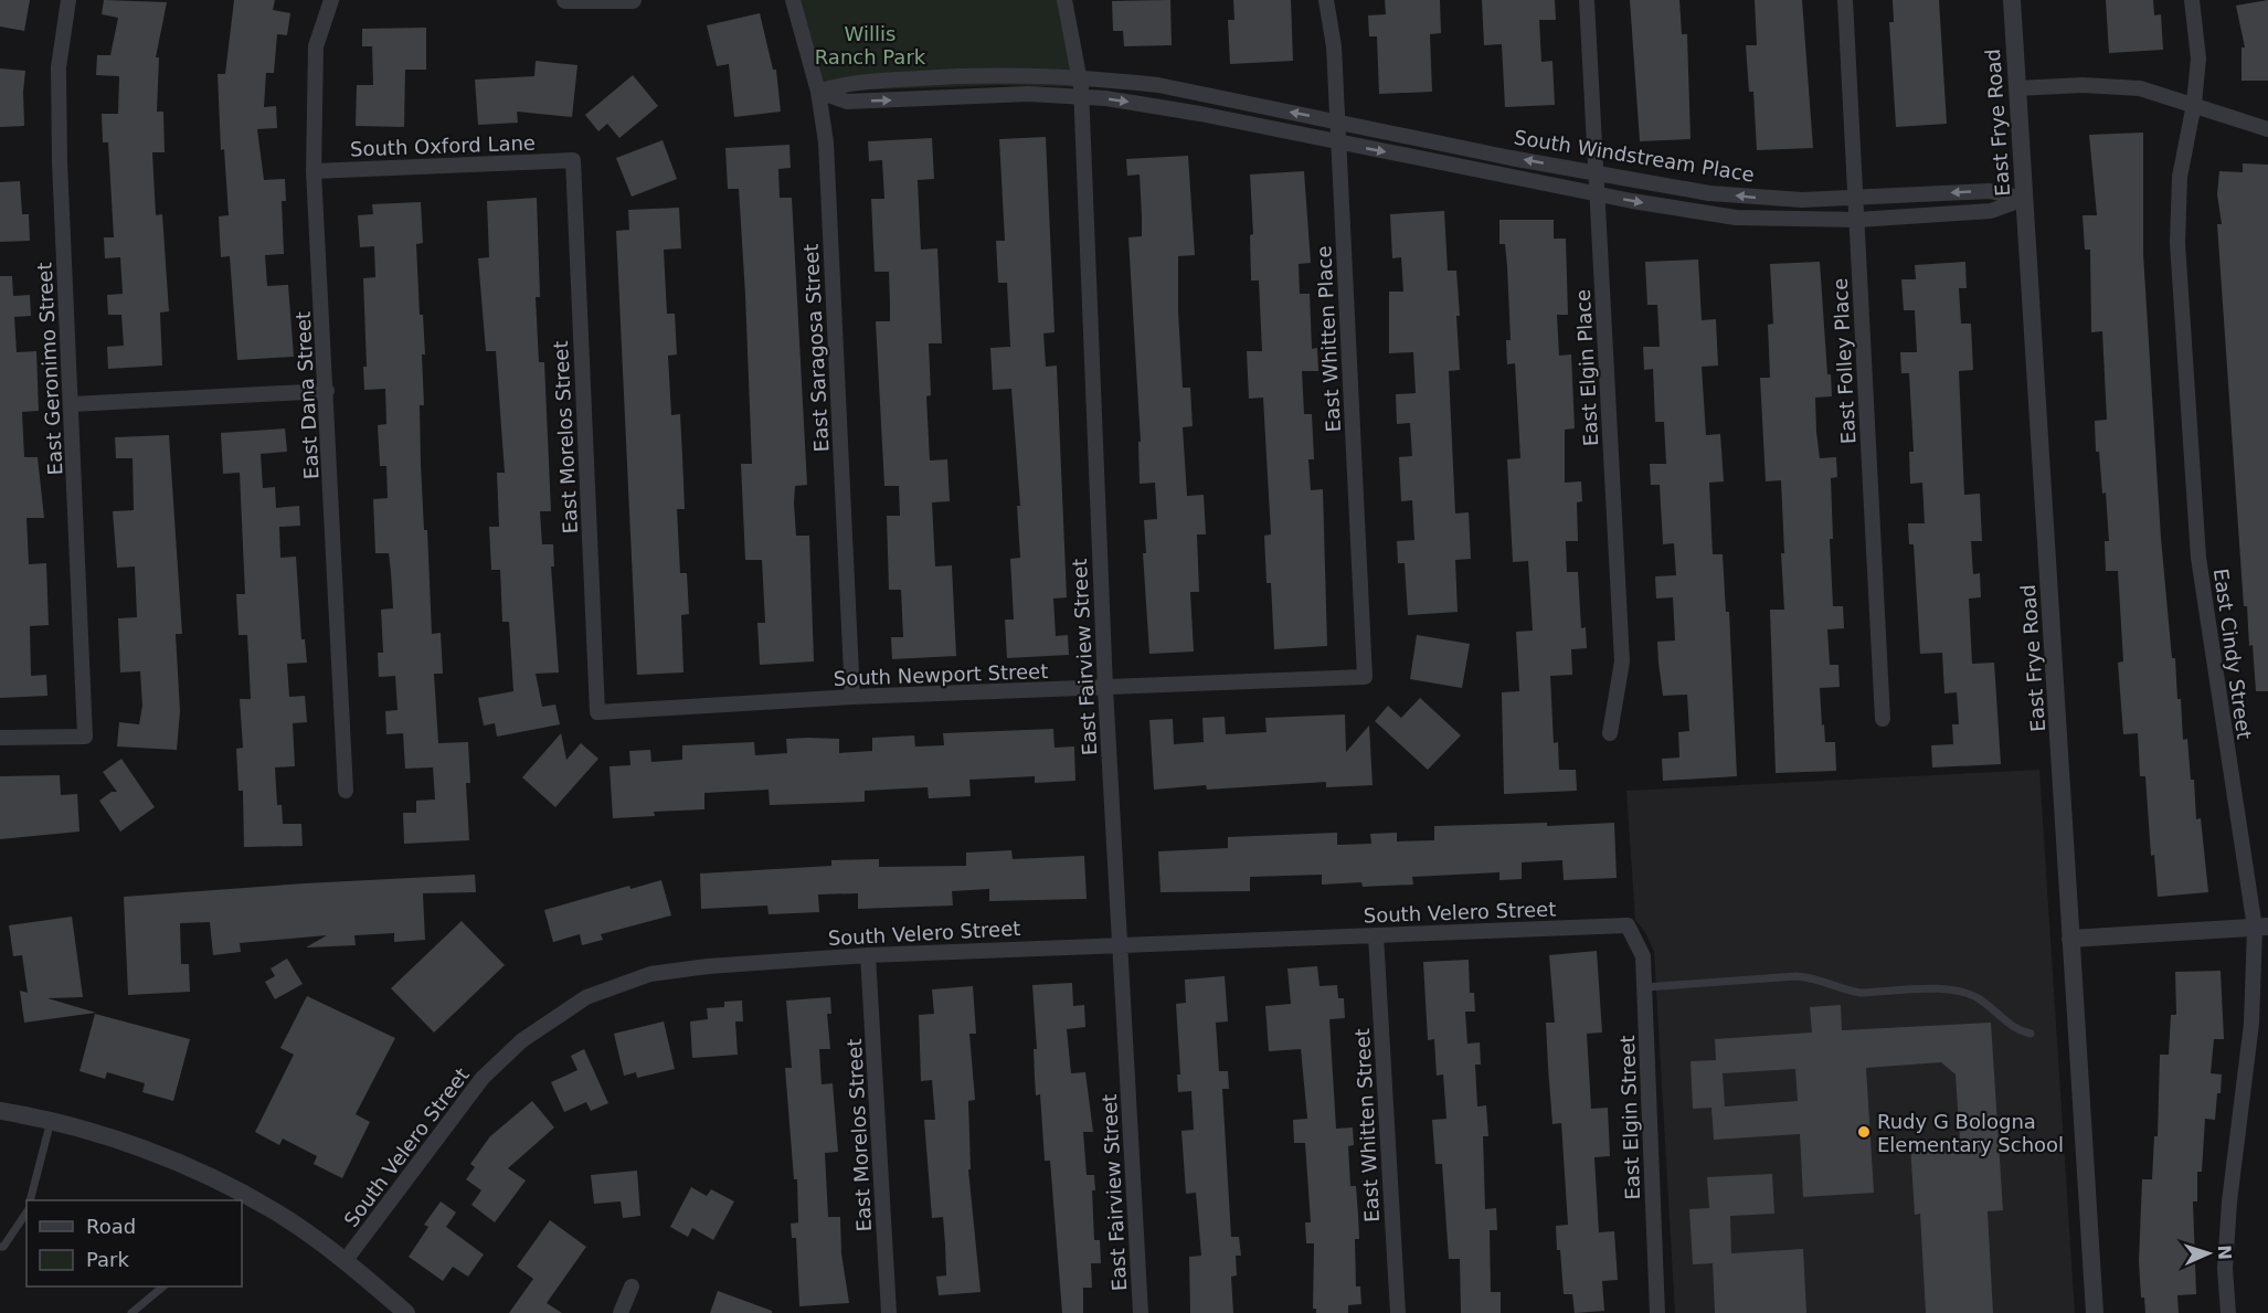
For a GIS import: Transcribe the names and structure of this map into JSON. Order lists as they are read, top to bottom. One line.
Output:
{"streets":{"street":["East Frye Road","South Oxford Lane","South Windstream Place","East Whitten Place","East Saragosa Street","East Folley Place","East Elgin Place","East Geronimo Street","East Dana Street","East Morelos Street","East Cindy Street","East Fairview Street","South Newport Street","South Velero Street","East Elgin Street","East Whitten Street"]},"crossings":[["East Frye Road","South Windstream Place"],["South Oxford Lane","East Dana Street"],["South Oxford Lane","East Morelos Street"],["South Windstream Place","East Whitten Place"],["South Windstream Place","East Saragosa Street"],["South Windstream Place","East Folley Place"],["South Windstream Place","East Elgin Place"],["South Windstream Place","East Fairview Street"],["East Whitten Place","South Newport Street"],["East Saragosa Street","South Newport Street"],["East Morelos Street","South Newport Street"],["East Morelos Street","South Velero Street"],["East Fairview Street","South Newport Street"],["East Fairview Street","South Velero Street"],["South Velero Street","East Elgin Street"],["South Velero Street","East Whitten Street"]],"parks":["Willis Ranch Park"],"places":["Rudy G Bologna Elementary School"],"legend":["Road","Park"],"north":"right"}
